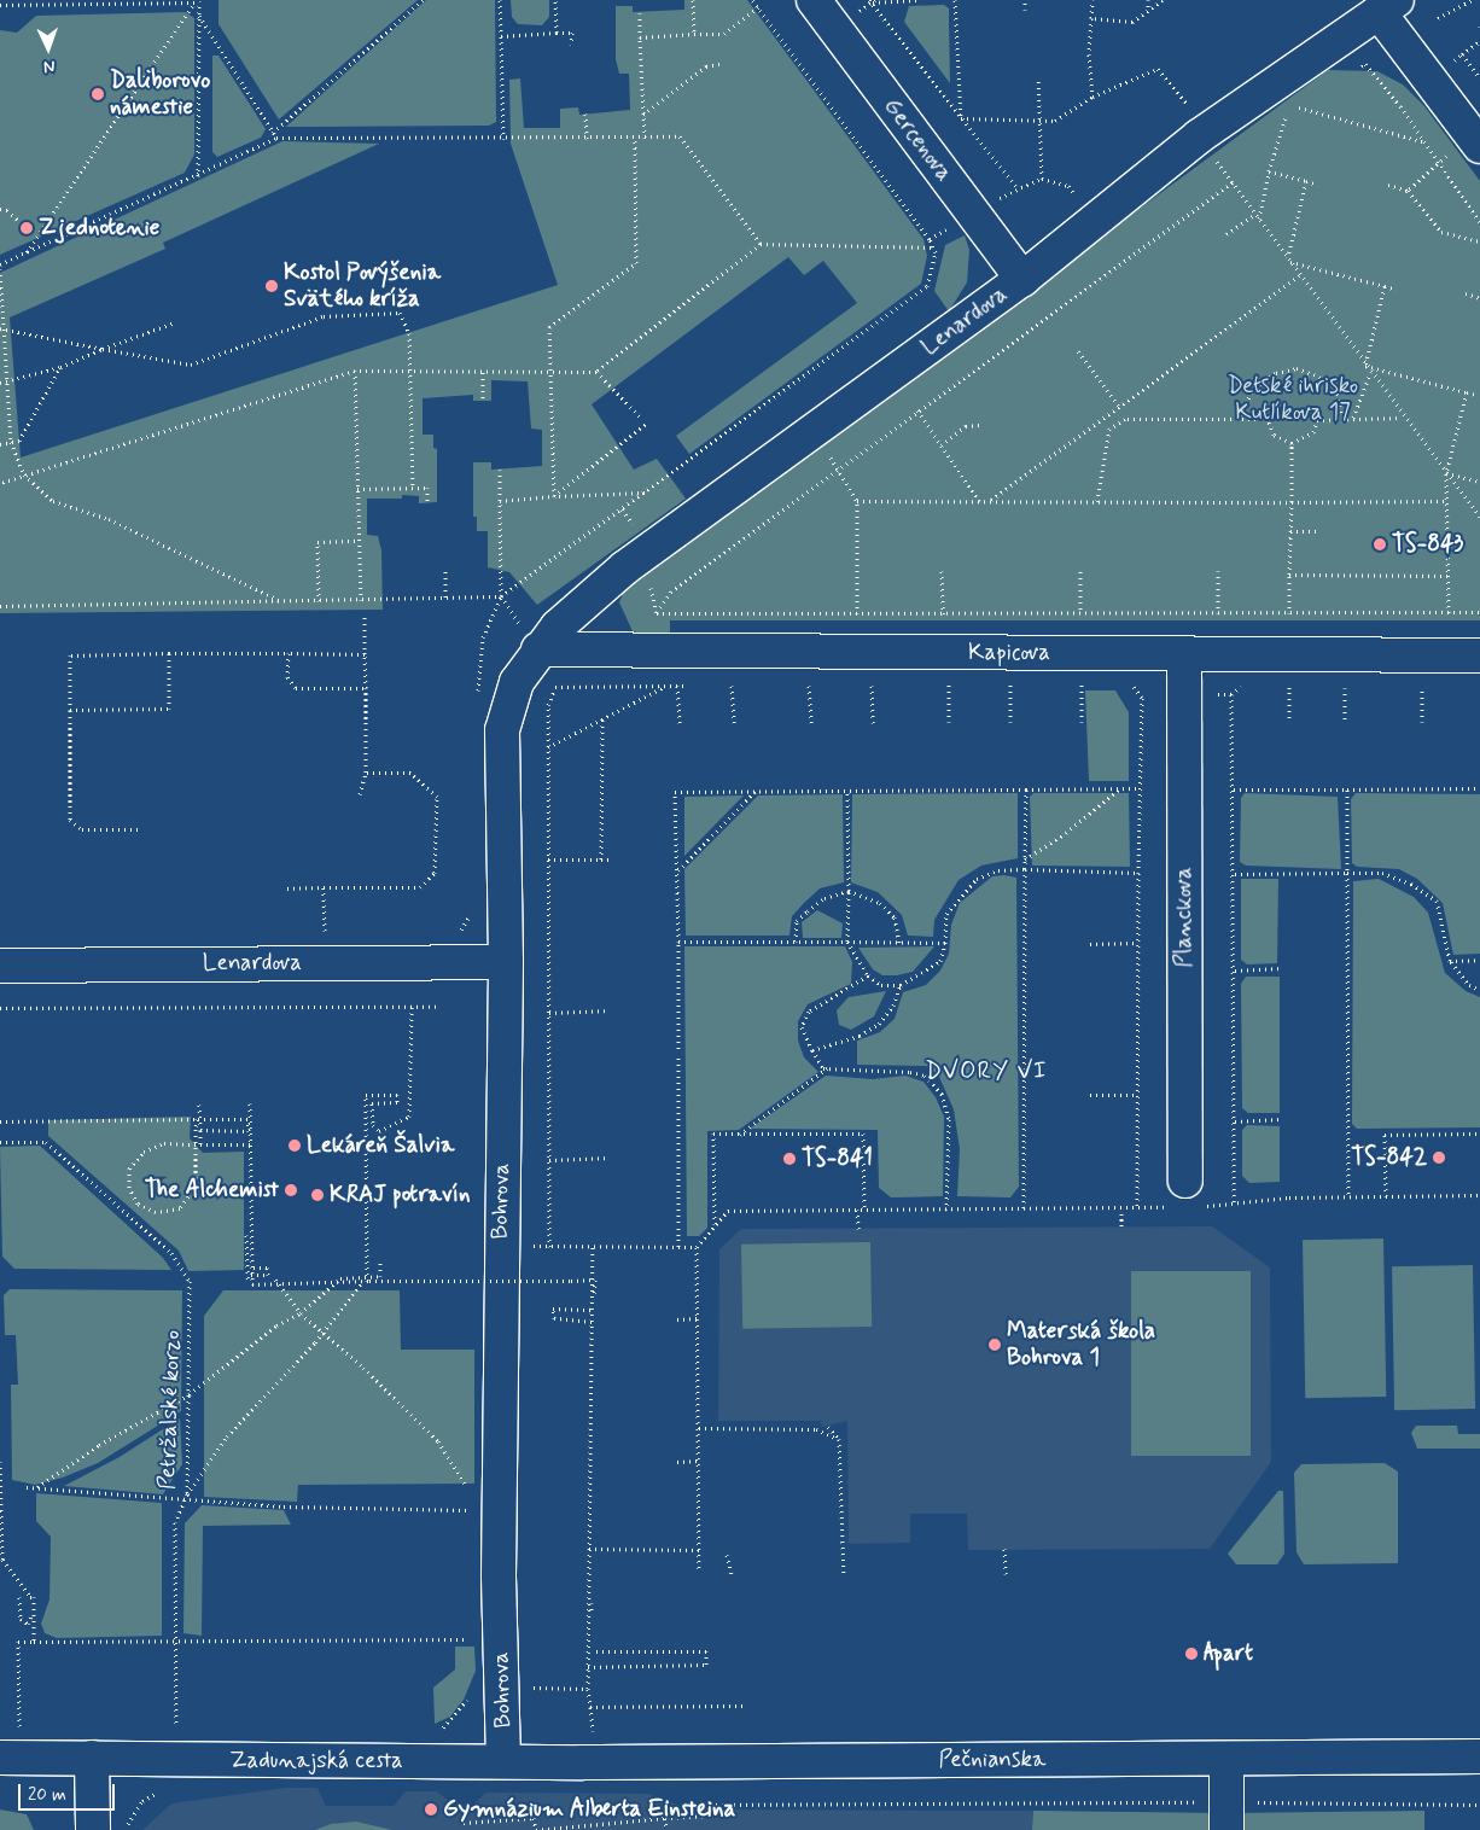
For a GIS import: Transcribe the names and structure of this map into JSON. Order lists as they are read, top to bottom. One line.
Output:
{"streets":{"street":["Gercenova","Lenardova","Kapicova","Planckova","Bohrova","Pečnianska","Zadunajská cesta"],"path":["Petržalské korzo"]},"crossings":[["Gercenova","Lenardova"],["Lenardova","Kapicova"],["Lenardova","Bohrova"],["Kapicova","Planckova"],["Kapicova","Bohrova"],["Bohrova","Pečnianska"],["Bohrova","Zadunajská cesta"],["Petržalské korzo","Zadunajská cesta"],["Pečnianska","Zadunajská cesta"]],"districts":["DVORY VI"],"parks":["Detské ihrisko Kutlíkova 17"],"places":["Daliborovo námestie","Zjednotenie","Kostol Povýšenia Svätého kríža","TS-843","Lekáreň Šalvia","TS-842","TS-841","The Alchemist","KRAJ potravín","Materská škola Bohrova 1","Apart","Gymnázium Alberta Einsteina"],"scale_bar":"20 m","north":"bottom"}
